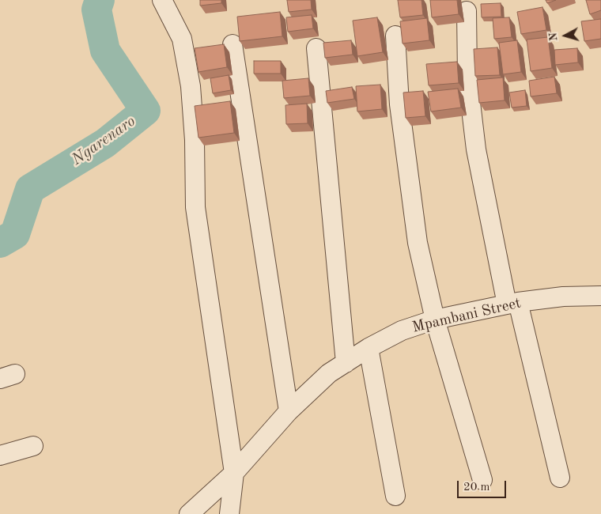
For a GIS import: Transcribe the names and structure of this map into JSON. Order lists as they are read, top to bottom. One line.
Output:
{"streets":{"street":["Mpambani Street"]},"water":["Ngarenaro"],"scale_bar":"20 m","north":"left"}
